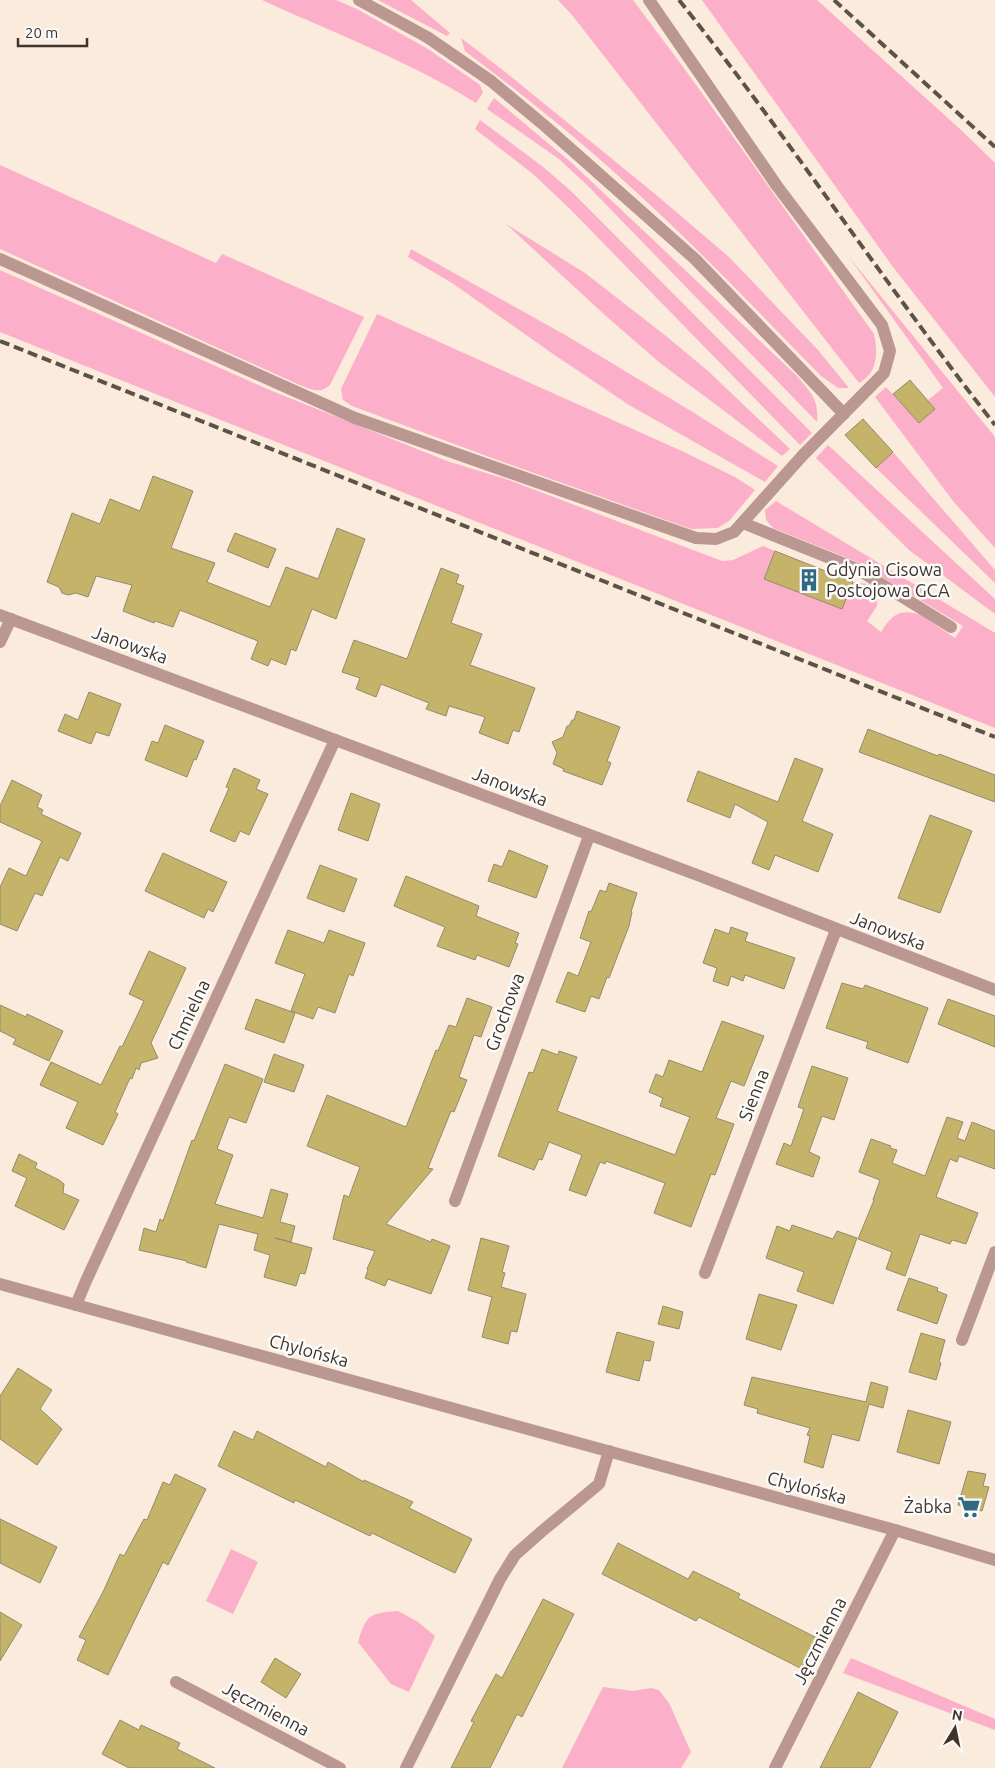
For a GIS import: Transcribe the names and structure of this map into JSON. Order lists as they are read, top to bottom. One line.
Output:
{"streets":{"street":["Janowska","Grochowa","Chmielna","Sienna","Chylońska","Jęczmienna"]},"crossings":[["Janowska","Grochowa"],["Janowska","Chmielna"],["Janowska","Sienna"],["Chmielna","Chylońska"],["Chylońska","Jęczmienna"]],"places":{"building":["Gdynia Cisowa Postojowa GCA"],"supermarket":["Żabka"]},"scale_bar":"20 m","north":"top"}
